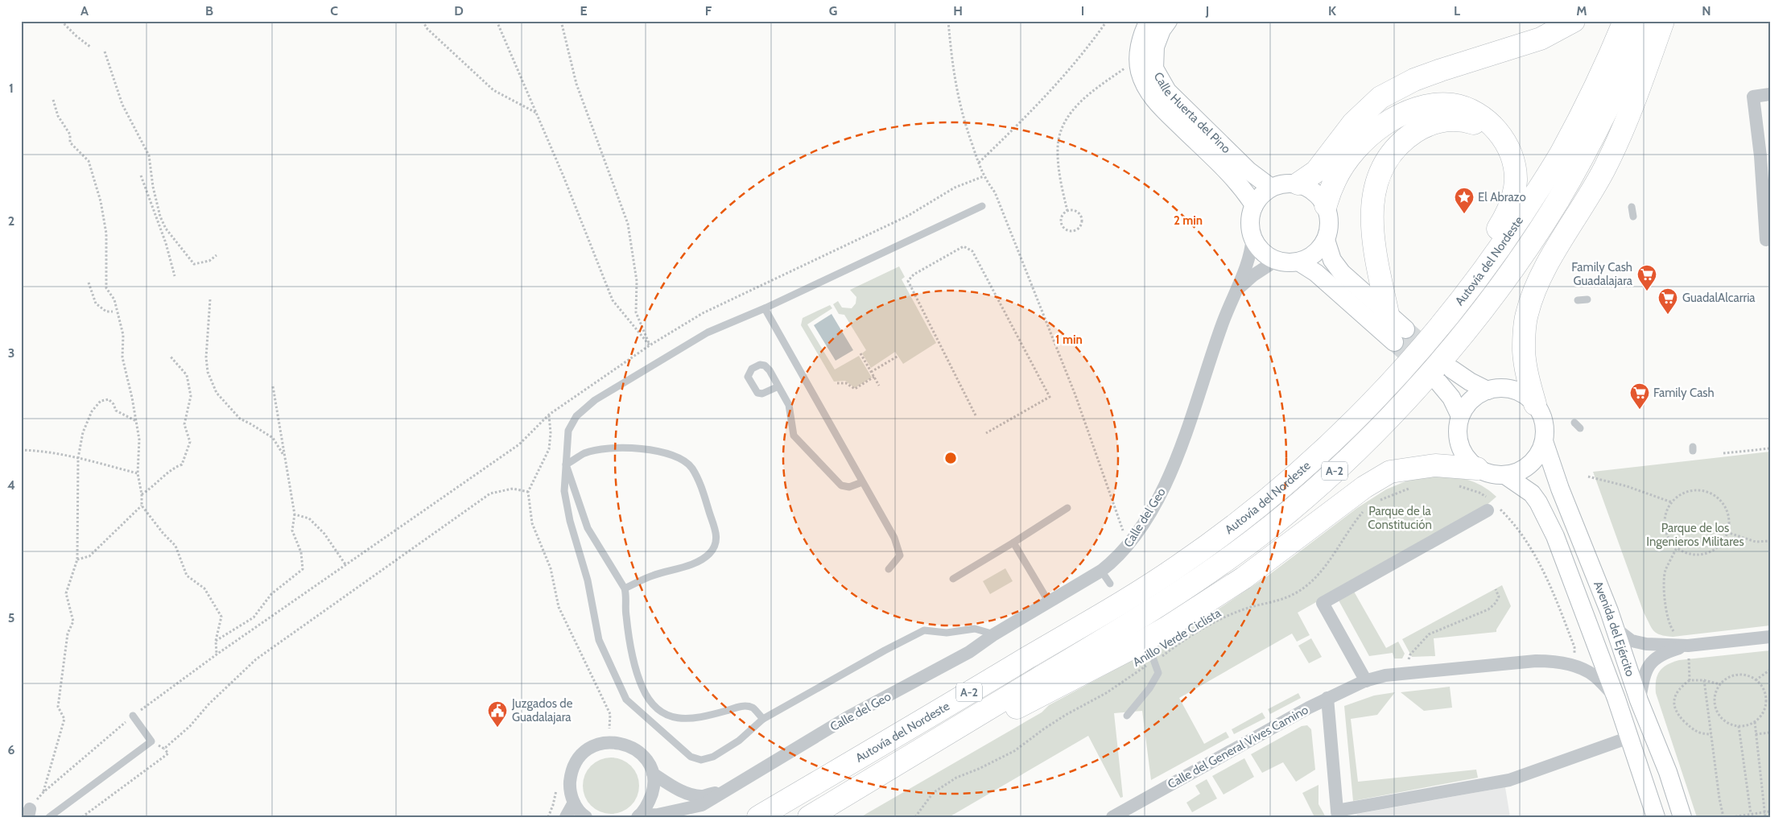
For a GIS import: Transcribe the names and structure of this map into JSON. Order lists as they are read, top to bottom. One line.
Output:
{"streets":{"highway":["Autovía del Nordeste","A-2"],"main road":["Calle Huerta del Pino","Avenida del Ejército"],"street":["Calle del Geo","Calle del General Vives Camino"],"path":["Anillo Verde Ciclista"]},"crossings":[["Calle Huerta del Pino","Calle del Geo"],["Avenida del Ejército","Calle del General Vives Camino"]],"parks":["Parque de la Constitución","Parque de los Ingenieros Militares"],"places":{"place":["El Abrazo"],"supermarket":["Family Cash Guadalajara","GuadalAlcarria","Family Cash"],"public building":["Juzgados de Guadalajara"]},"grid":{"columns":["A","B","C","D","E","F","G","H","I","J","K","L","M","N"],"rows":["1","2","3","4","5","6"]},"rings":["2 min","1 min"]}
